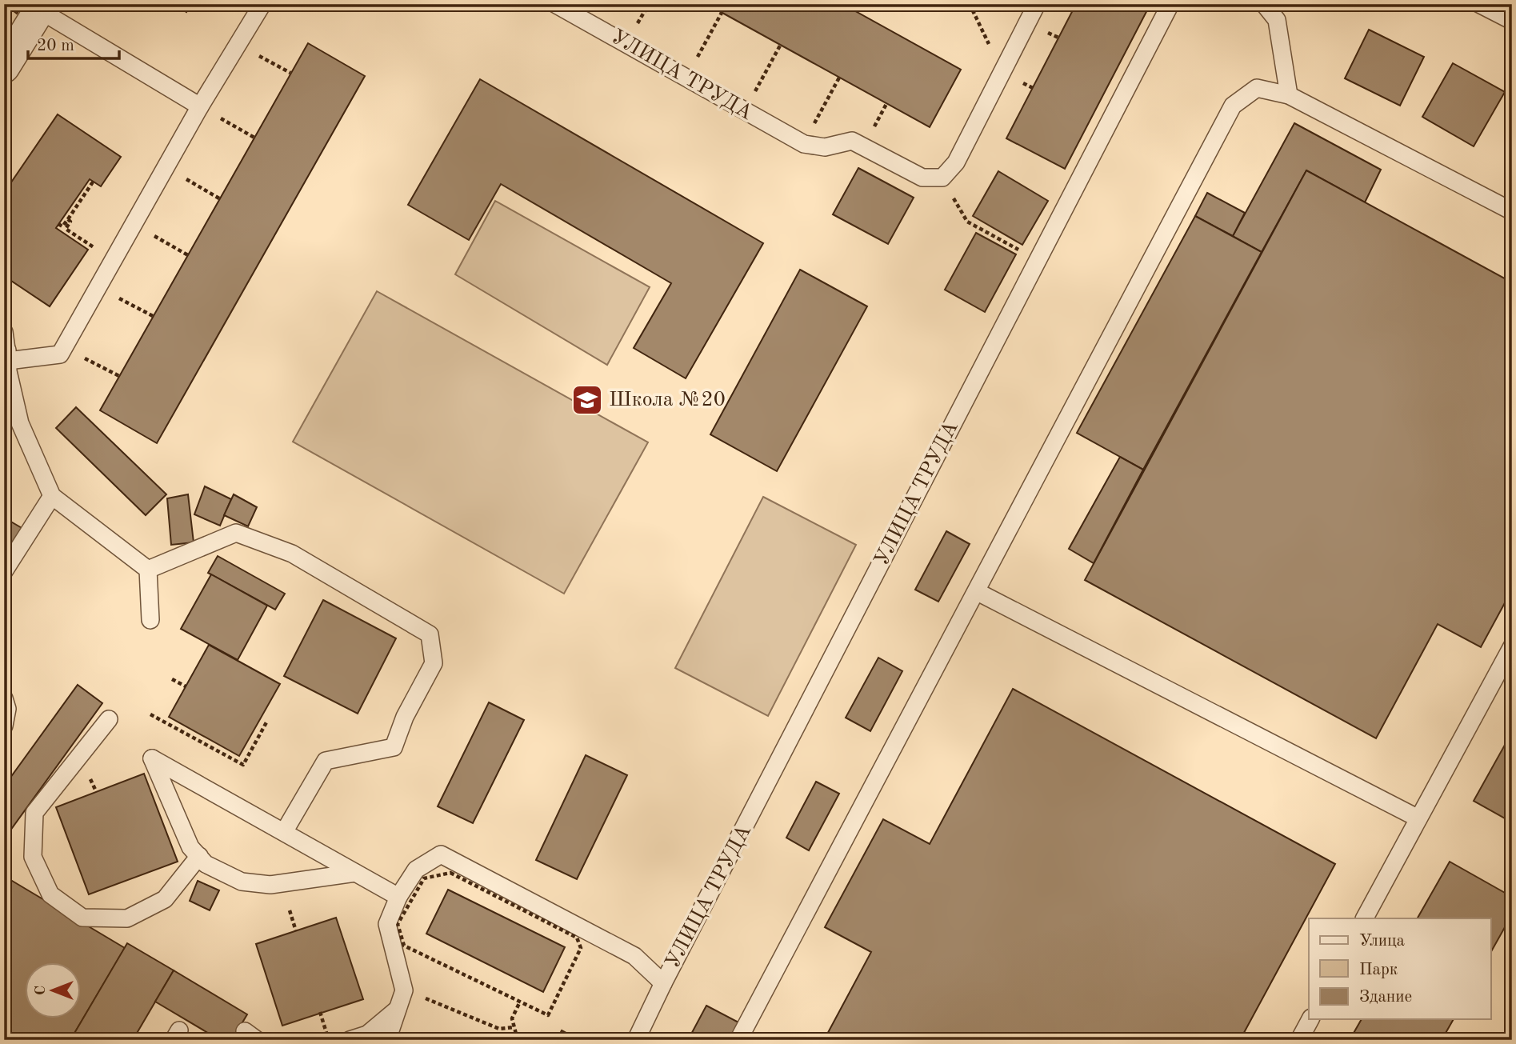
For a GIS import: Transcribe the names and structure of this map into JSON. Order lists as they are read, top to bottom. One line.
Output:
{"streets":{"lane":["УЛИЦА ТРУДА"]},"places":{"school or university":["Школа №20"]},"legend":["Улица","Парк","Здание"],"scale_bar":"20 m","north":"left"}
